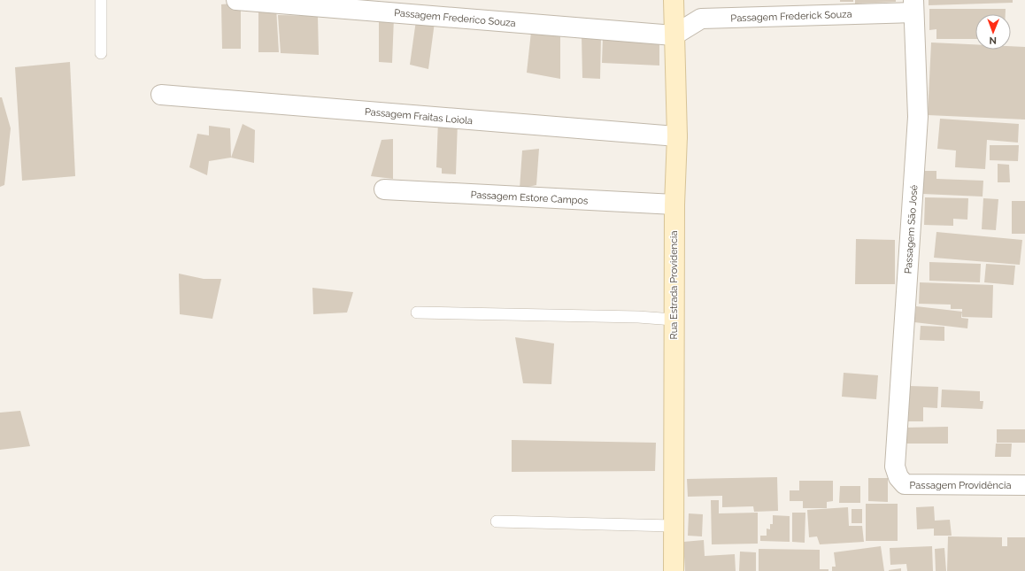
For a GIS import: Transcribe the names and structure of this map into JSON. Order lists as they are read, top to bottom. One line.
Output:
{"streets":{"main road":["Rua Estrada Providencia"],"street":["Passagem Frederick Souza","Passagem Frederico Souza","Passagem Fraitas Loiola","Passagem Estore Campos","Passagem São José","Passagem Providência"]},"crossings":[["Passagem Frederick Souza","Passagem Frederico Souza"],["Passagem Frederick Souza","Passagem São José"],["Passagem Frederick Souza","Rua Estrada Providencia"],["Passagem Frederico Souza","Rua Estrada Providencia"],["Passagem Fraitas Loiola","Rua Estrada Providencia"],["Passagem Estore Campos","Rua Estrada Providencia"],["Passagem São José","Passagem Providência"]],"north":"bottom"}
